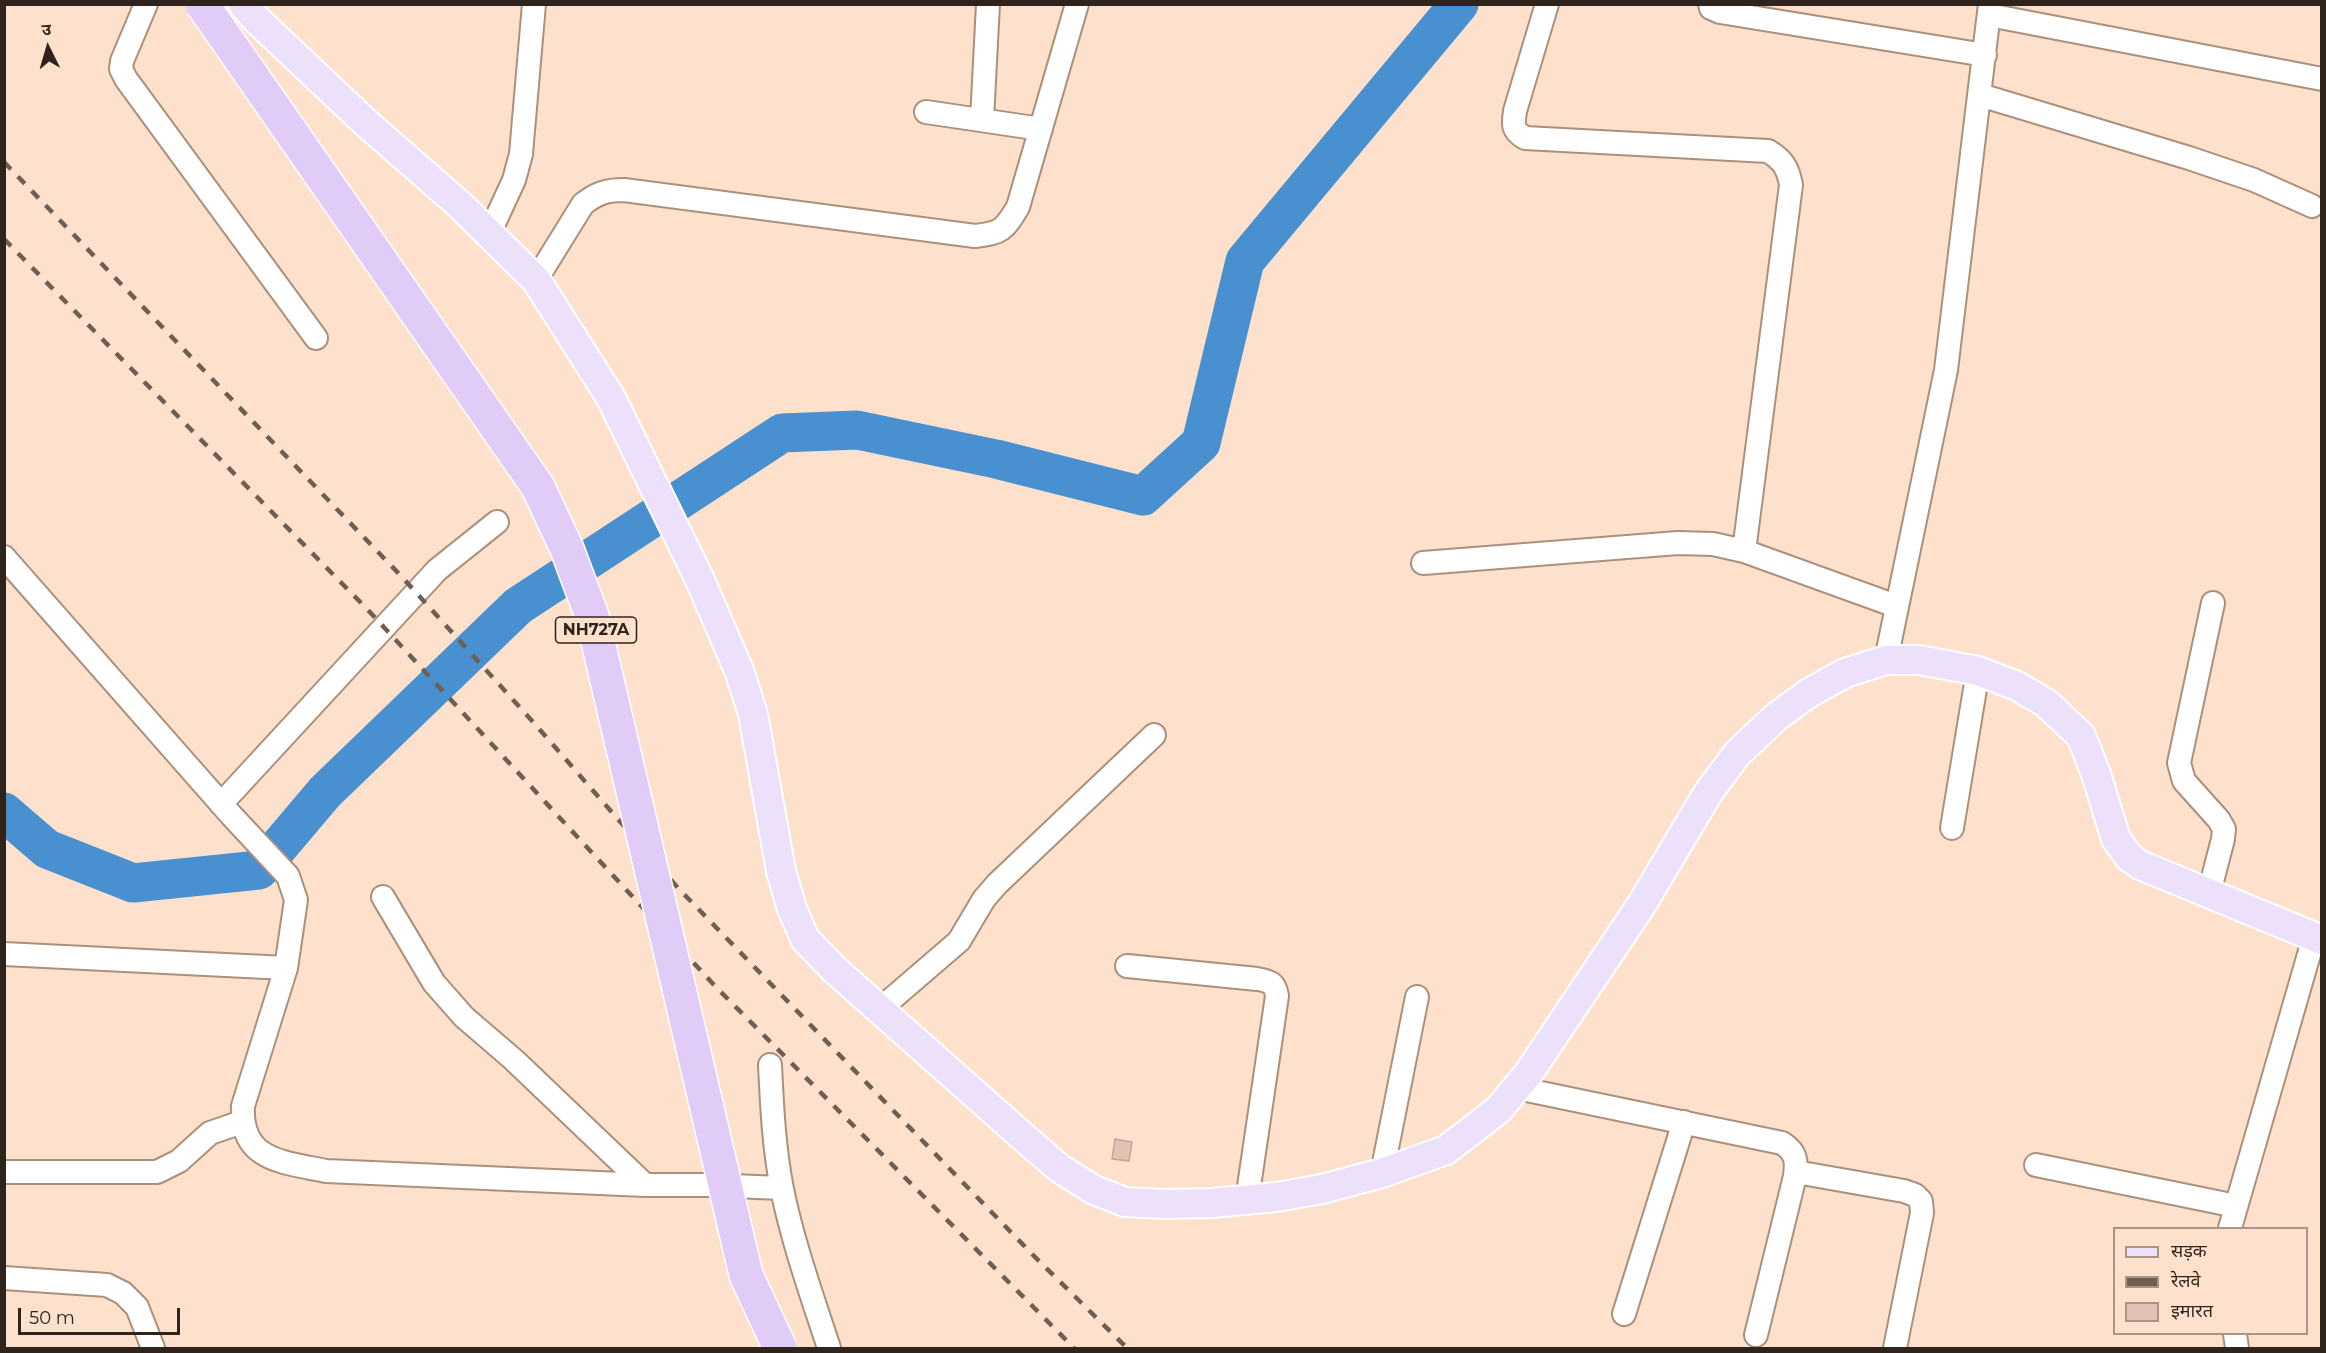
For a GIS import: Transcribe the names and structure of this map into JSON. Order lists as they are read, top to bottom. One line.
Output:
{"streets":{"highway":["NH727A"]},"legend":["सड़क","रेलवे","इमारत"],"scale_bar":"50 m","north":"top"}
